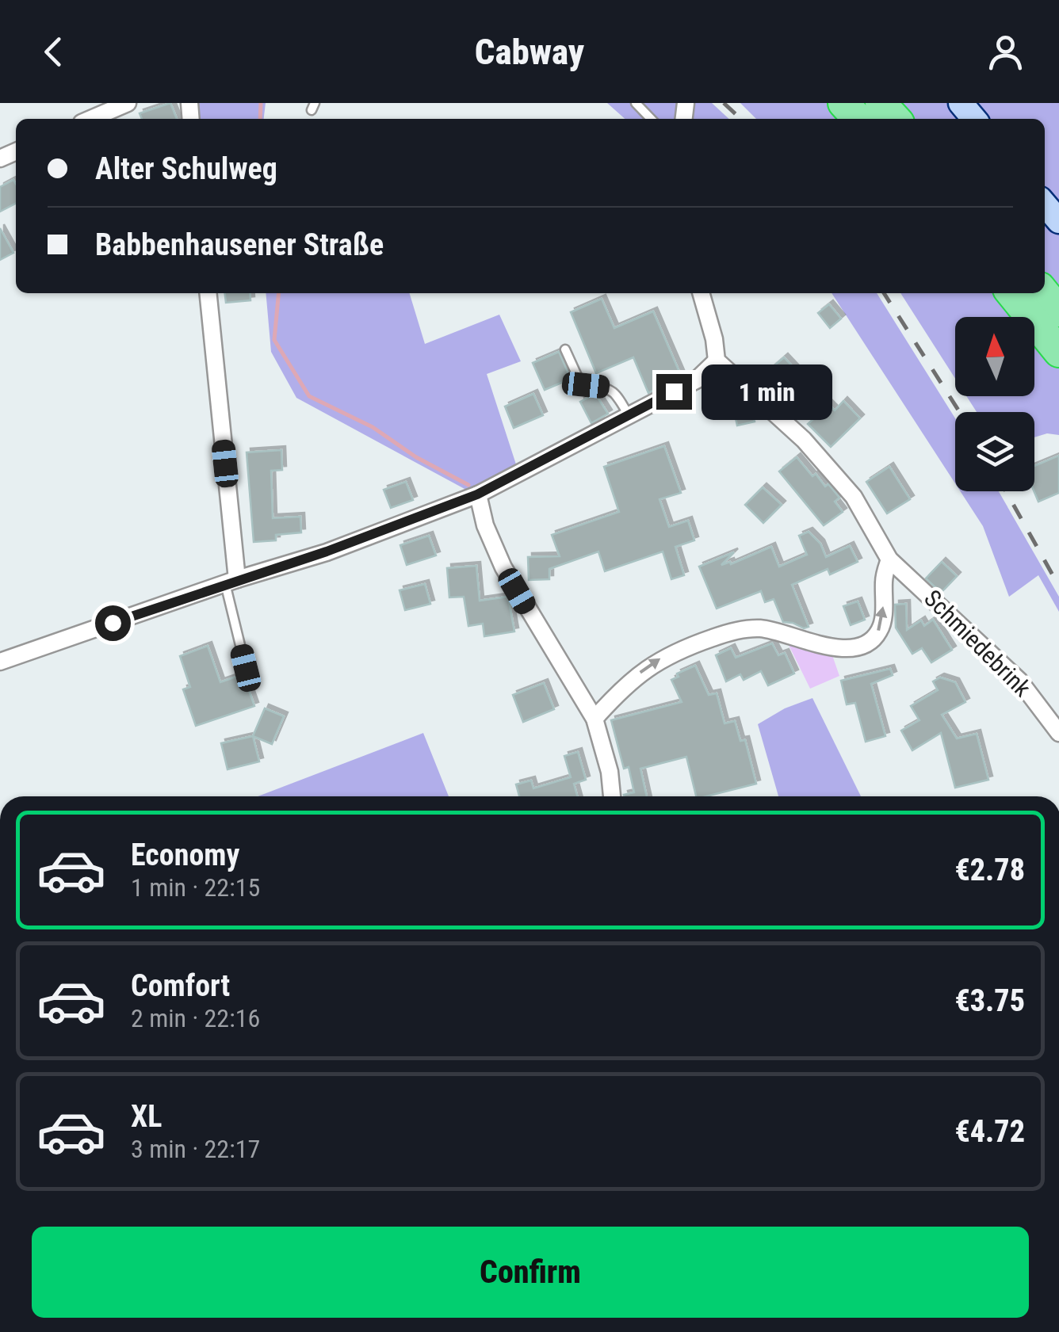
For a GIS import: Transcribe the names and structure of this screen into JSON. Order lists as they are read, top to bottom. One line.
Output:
{"streets":{"street":["Schmiedebrink"]},"north":"top","page":{"header":"Cabway","banner":["Alter Schulweg","Babbenhausener Straße"],"bubble":"1 min","list":[{"name":"Economy","note":"1 min · 22:15","value":"€2.78"},{"name":"Comfort","note":"2 min · 22:16","value":"€3.75"},{"name":"XL","note":"3 min · 22:17","value":"€4.72"}],"buttons":"Confirm"}}
